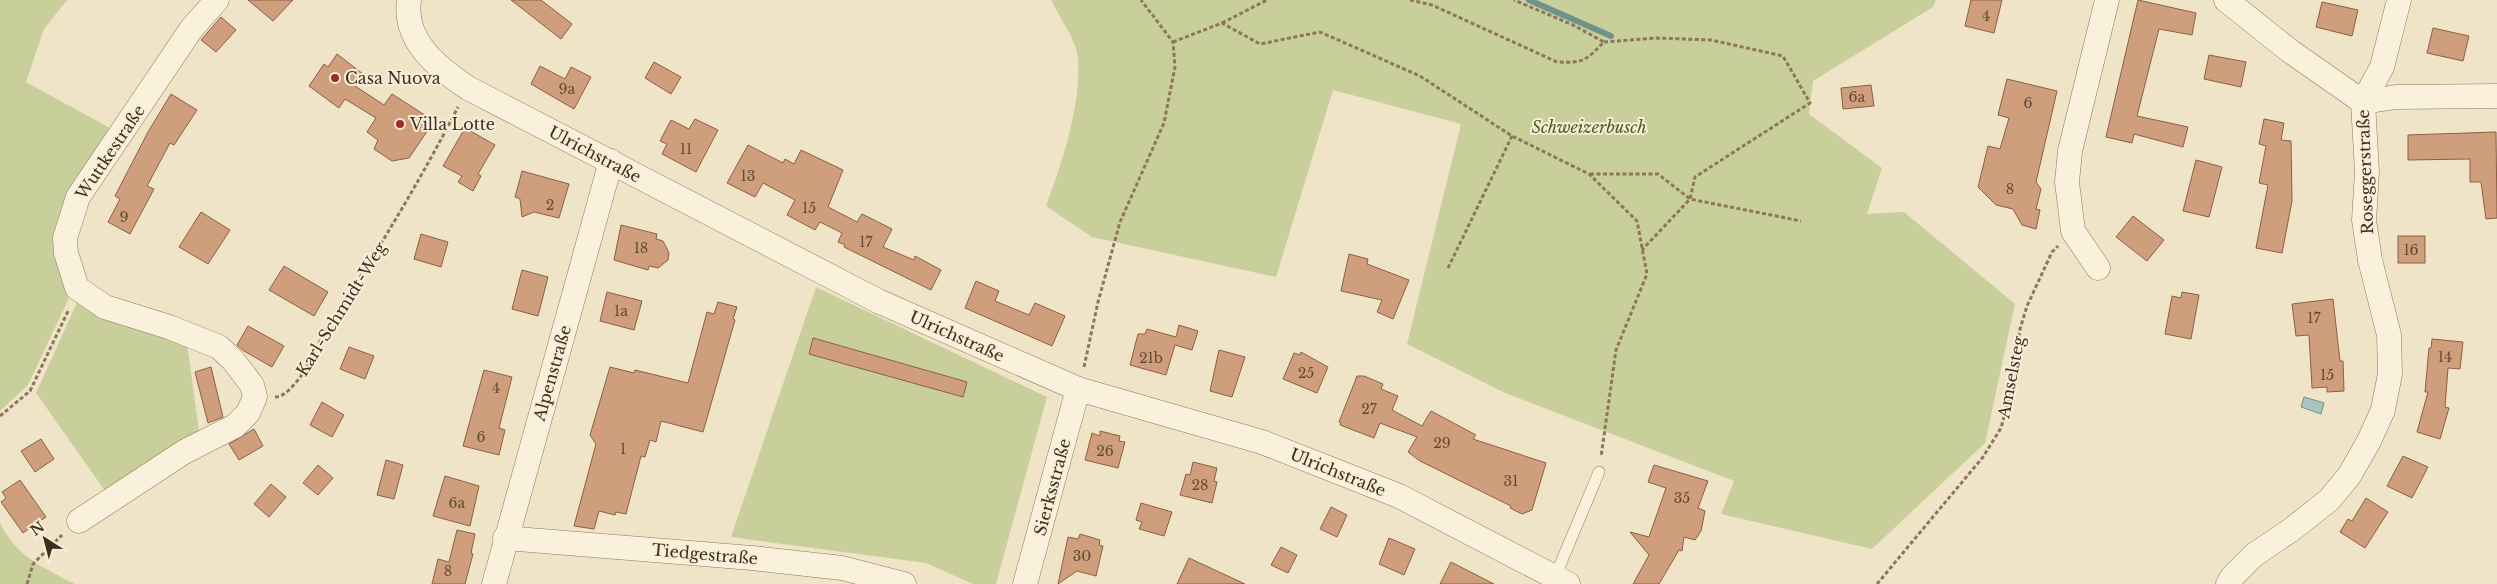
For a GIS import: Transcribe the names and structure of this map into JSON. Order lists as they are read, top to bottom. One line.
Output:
{"streets":{"street":["Wuttkestraße","Ulrichstraße","Roseggerstraße","Alpenstraße","Sierksstraße","Tiedgestraße"],"path":["Karl-Schmidt-Weg","Amselsteg"]},"crossings":[["Wuttkestraße","Karl-Schmidt-Weg"],["Ulrichstraße","Karl-Schmidt-Weg"],["Ulrichstraße","Alpenstraße"],["Ulrichstraße","Sierksstraße"],["Alpenstraße","Tiedgestraße"]],"parks":["Schweizerbusch"],"places":["Casa Nuova","Villa Lotte"],"house_numbers":["4","9a","6a","6","11","13","8","2","15","9","17","18","16","1a","17","14","21b","25","15","4","27","6","29","1","26","31","28","35","6a","30","8"],"north":"top left"}
